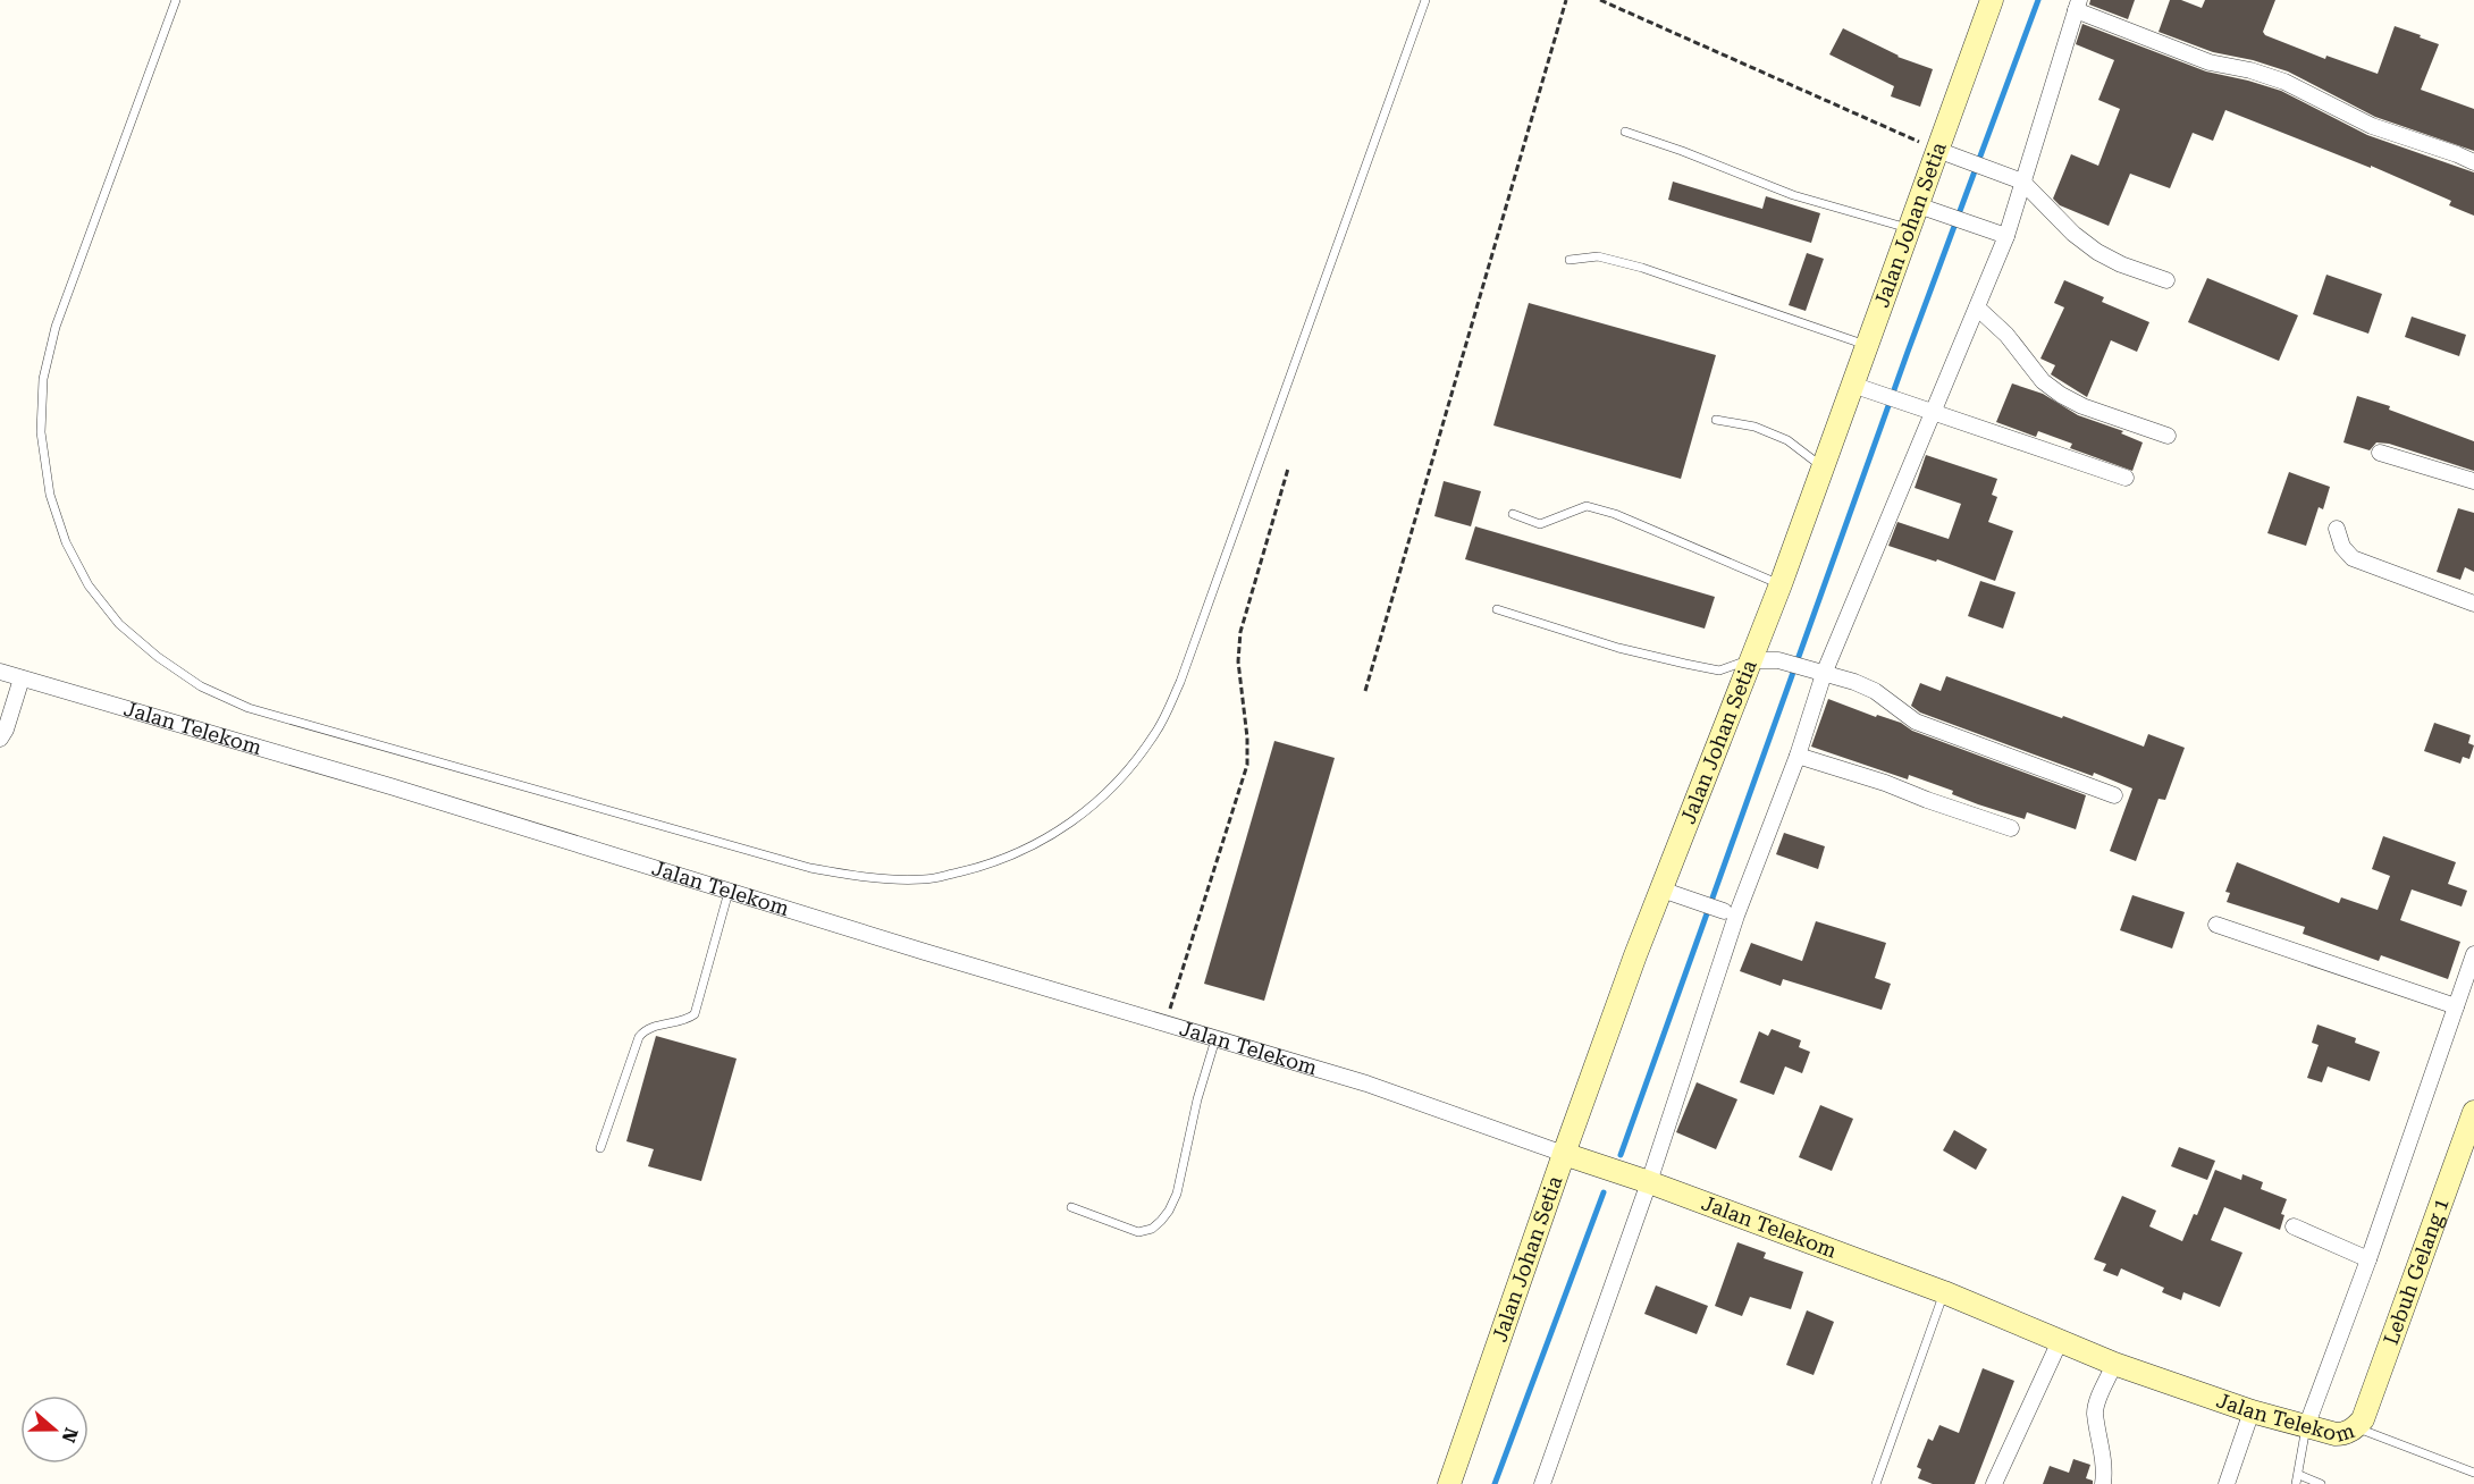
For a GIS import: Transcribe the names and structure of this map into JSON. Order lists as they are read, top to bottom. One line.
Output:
{"streets":{"main road":["Jalan Johan Setia","Jalan Telekom","Lebuh Gelang 1"]},"crossings":[["Jalan Johan Setia","Jalan Telekom"],["Jalan Telekom","Lebuh Gelang 1"]],"north":"right"}
